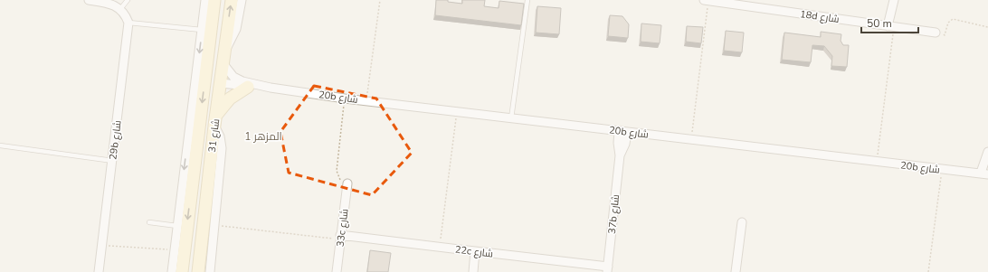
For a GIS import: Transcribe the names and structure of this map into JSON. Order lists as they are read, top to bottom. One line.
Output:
{"streets":{"street":["18d شارع","20b شارع","شارع 31","29b شارع","37b شارع","33c شارع","22c شارع"]},"crossings":[["20b شارع","شارع 31"],["20b شارع","37b شارع"],["37b شارع","22c شارع"],["33c شارع","22c شارع"]],"districts":["المزهر 1"],"scale_bar":"50 m"}
